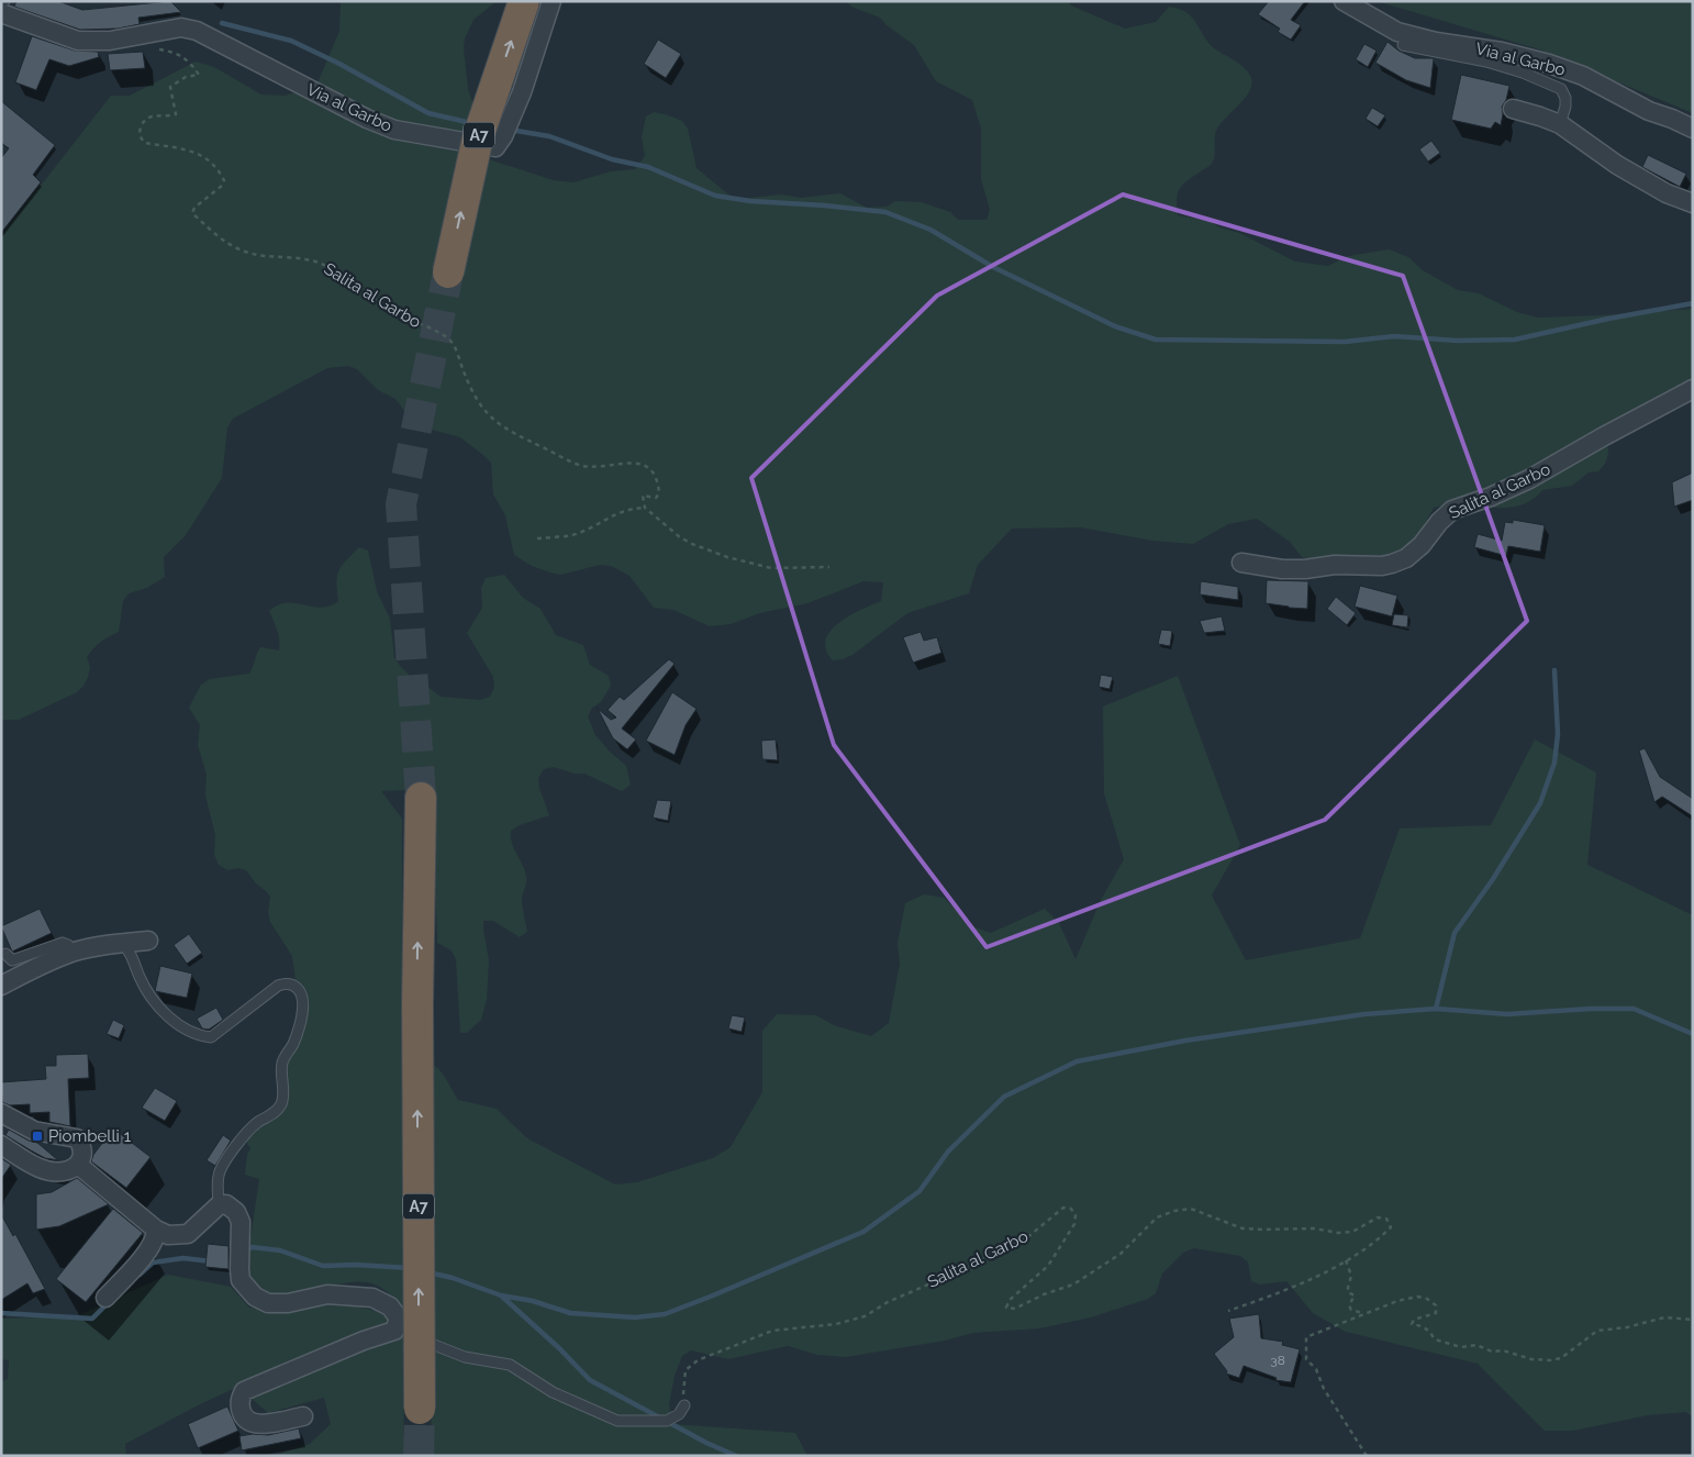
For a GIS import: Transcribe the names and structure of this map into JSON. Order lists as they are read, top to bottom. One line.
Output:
{"streets":{"highway":["A7"],"street":["Via al Garbo","Salita al Garbo"]},"crossings":[["Via al Garbo","Salita al Garbo"]],"places":{"transit":["Piombelli 1"]},"house_numbers":["38"]}
